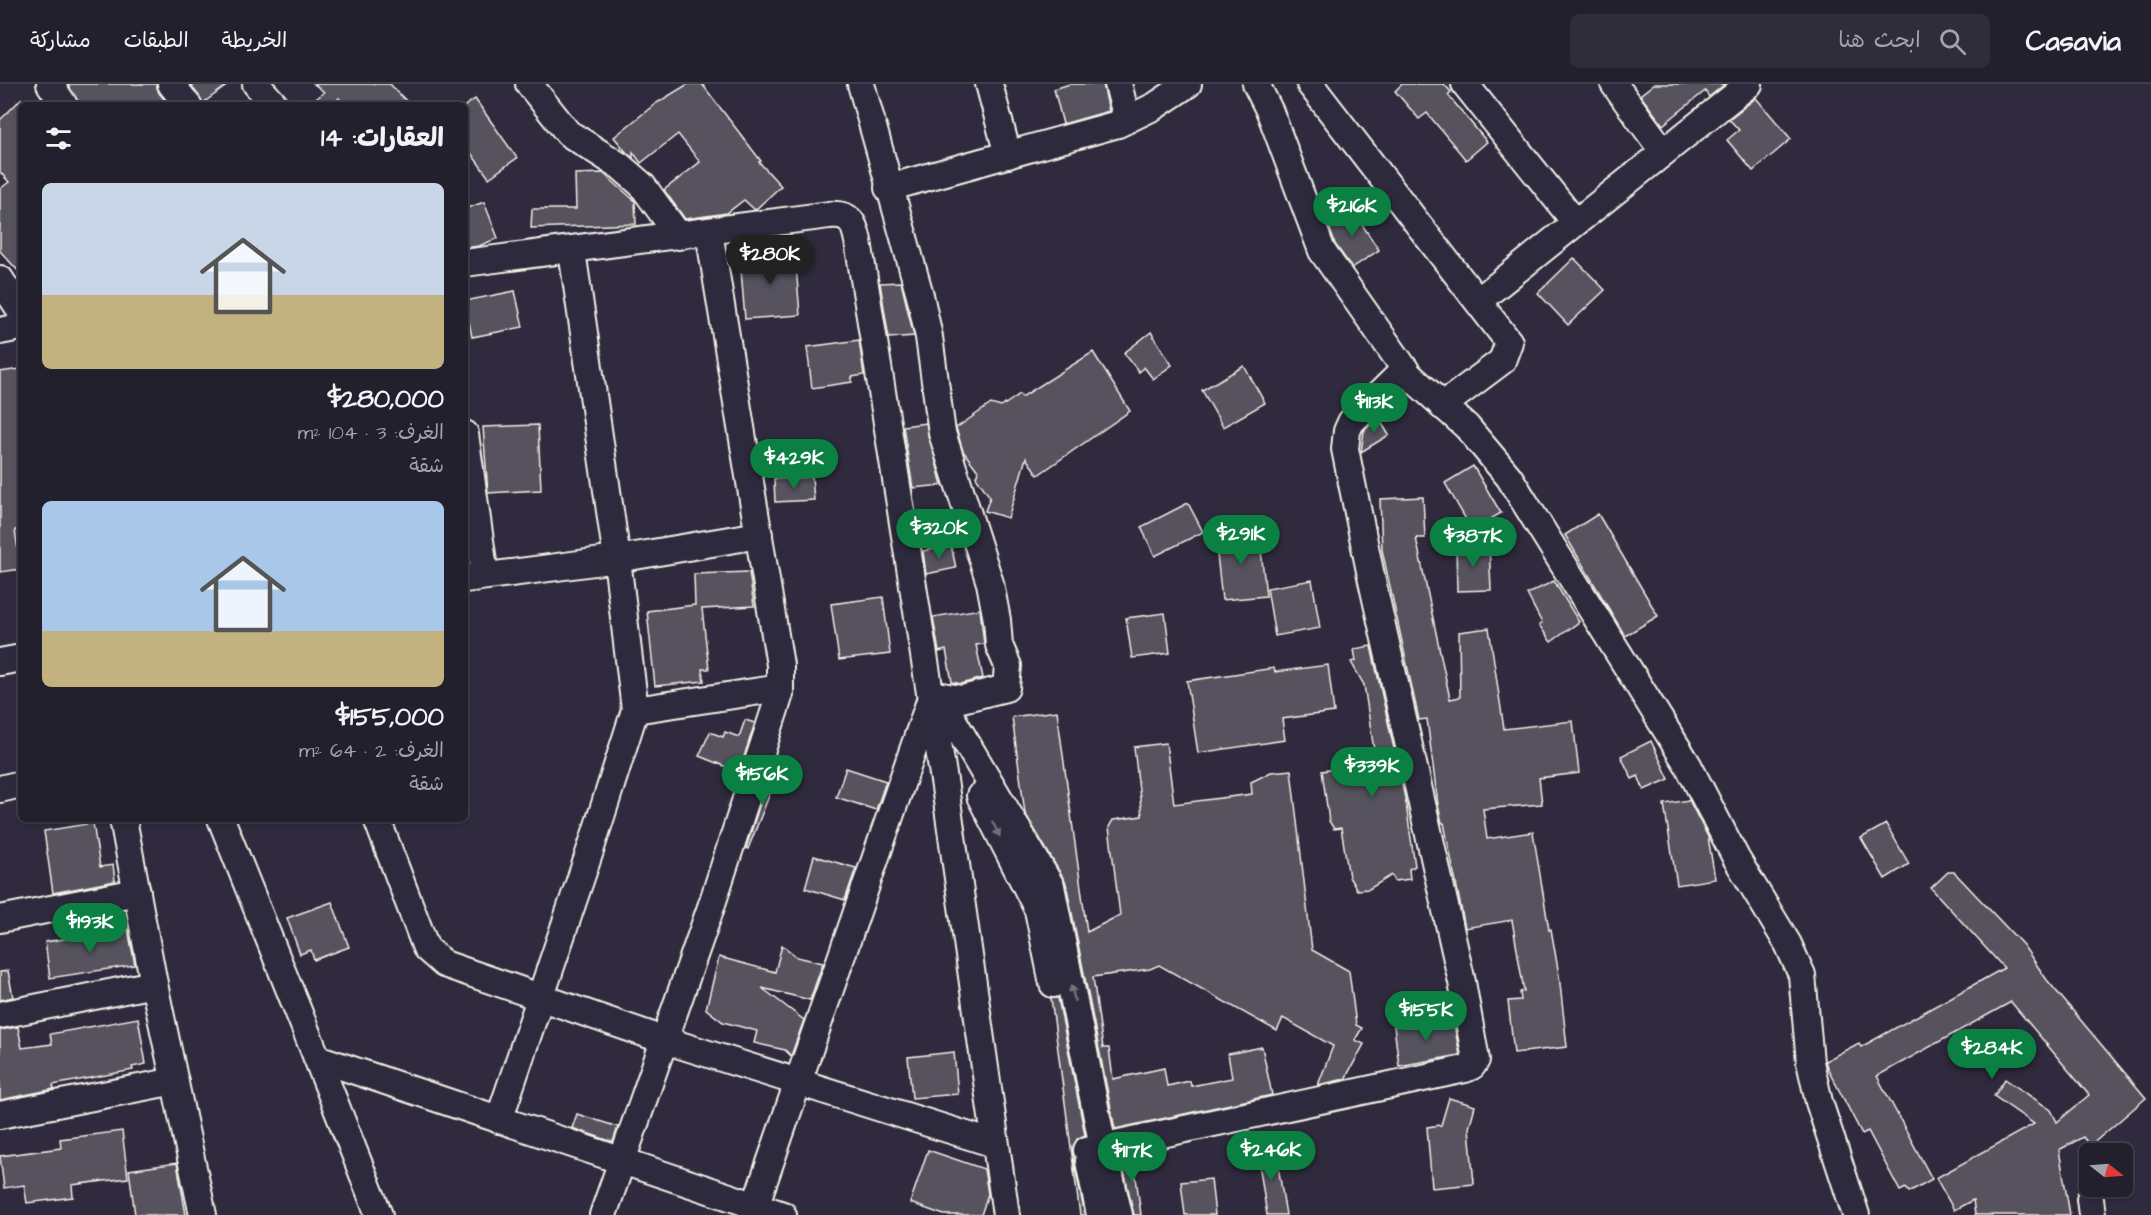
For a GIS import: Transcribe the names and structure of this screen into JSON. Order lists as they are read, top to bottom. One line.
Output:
{"north":"right","page":{"header":"Casavia","search":"ابحث هنا","nav":["الخريطة","الطبقات","مشاركة"],"heading":"العقارات: 14","list":[{"name":"$280,000","note":"الغرف: 3 · 104 m² · شقة"},{"name":"$155,000","note":"الغرف: 2 · 64 m² · شقة"}],"price":["$216K","$280K","$113K","$429K","$320K","$291K","$387K","$339K","$156K","$193K","$155K","$284K","$246K","$117K"]}}
